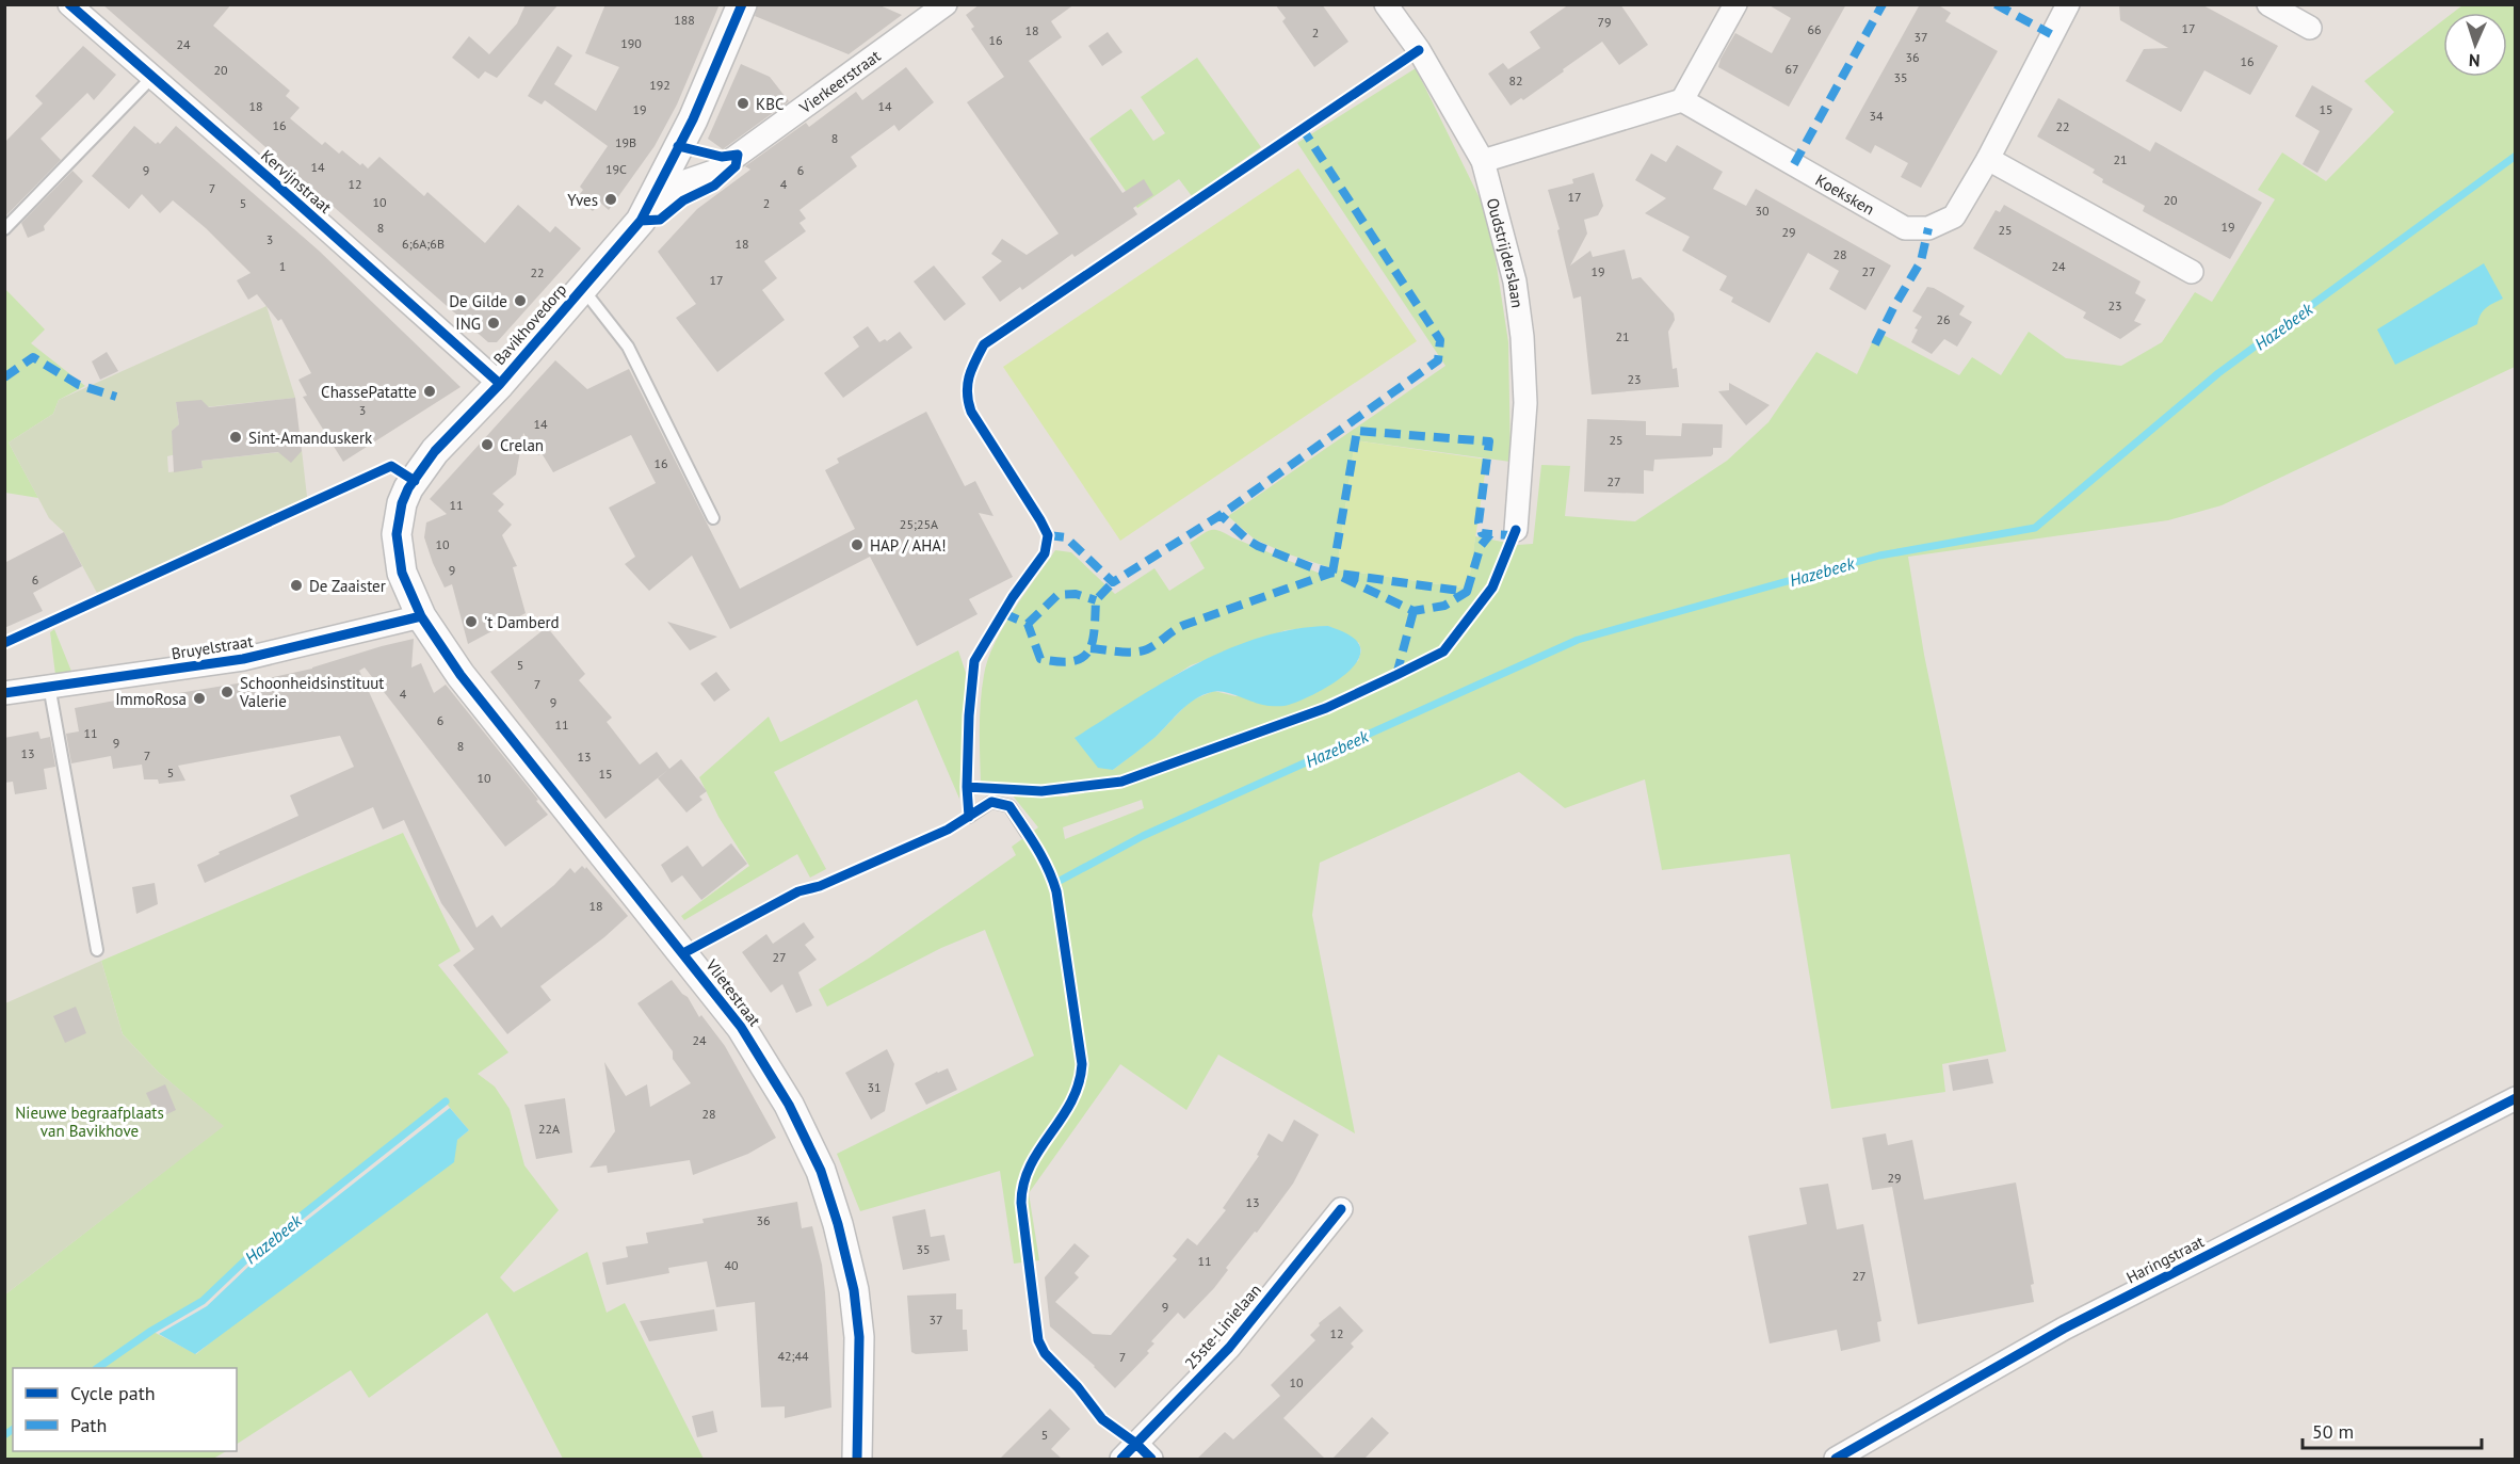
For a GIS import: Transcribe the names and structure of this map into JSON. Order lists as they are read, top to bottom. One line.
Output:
{"streets":{"street":["Vierkeerstraat","Kervijnstraat","Koeksken","Oudstrijderslaan","Bavikhovedorp","Bruyelstraat","Vlietestraat","Haringstraat","25ste-Linielaan"]},"crossings":[["Vierkeerstraat","Bavikhovedorp"],["Kervijnstraat","Bavikhovedorp"],["Bavikhovedorp","Bruyelstraat"],["Bavikhovedorp","Vlietestraat"],["Bruyelstraat","Vlietestraat"]],"water":["Hazebeek"],"parks":["Nieuwe begraafplaats van Bavikhove"],"places":["KBC","Yves","De Gilde","ING","ChassePatatte","Sint-Amanduskerk","Crelan","HAP / AHA!","De Zaaister","'t Damberd","Schoonheidsinstituut Valerie","ImmoRosa"],"house_numbers":["188","79","17","66","18","2","37","16","190","24","36","16","67","20","35","82","192","18","14","19","15","34","16","22","8","19B","21","14","19C","9","6","12","4","7","17","20","10","5","2","30","19","8","25","29","3","6;6A;6B","18","28","1","24","19","27","22","17","23","26","21","23","3","14","25","16","27","11","25;25A","10","9","6","5","7","4","9","6","11","11","9","8","13","7","13","5","15","10","18","27","24","31","28","22A","29","13","36","35","11","40","27","9","37","12","42;44","7","10","5"],"legend":["Cycle path","Path"],"scale_bar":"50 m","north":"bottom"}
